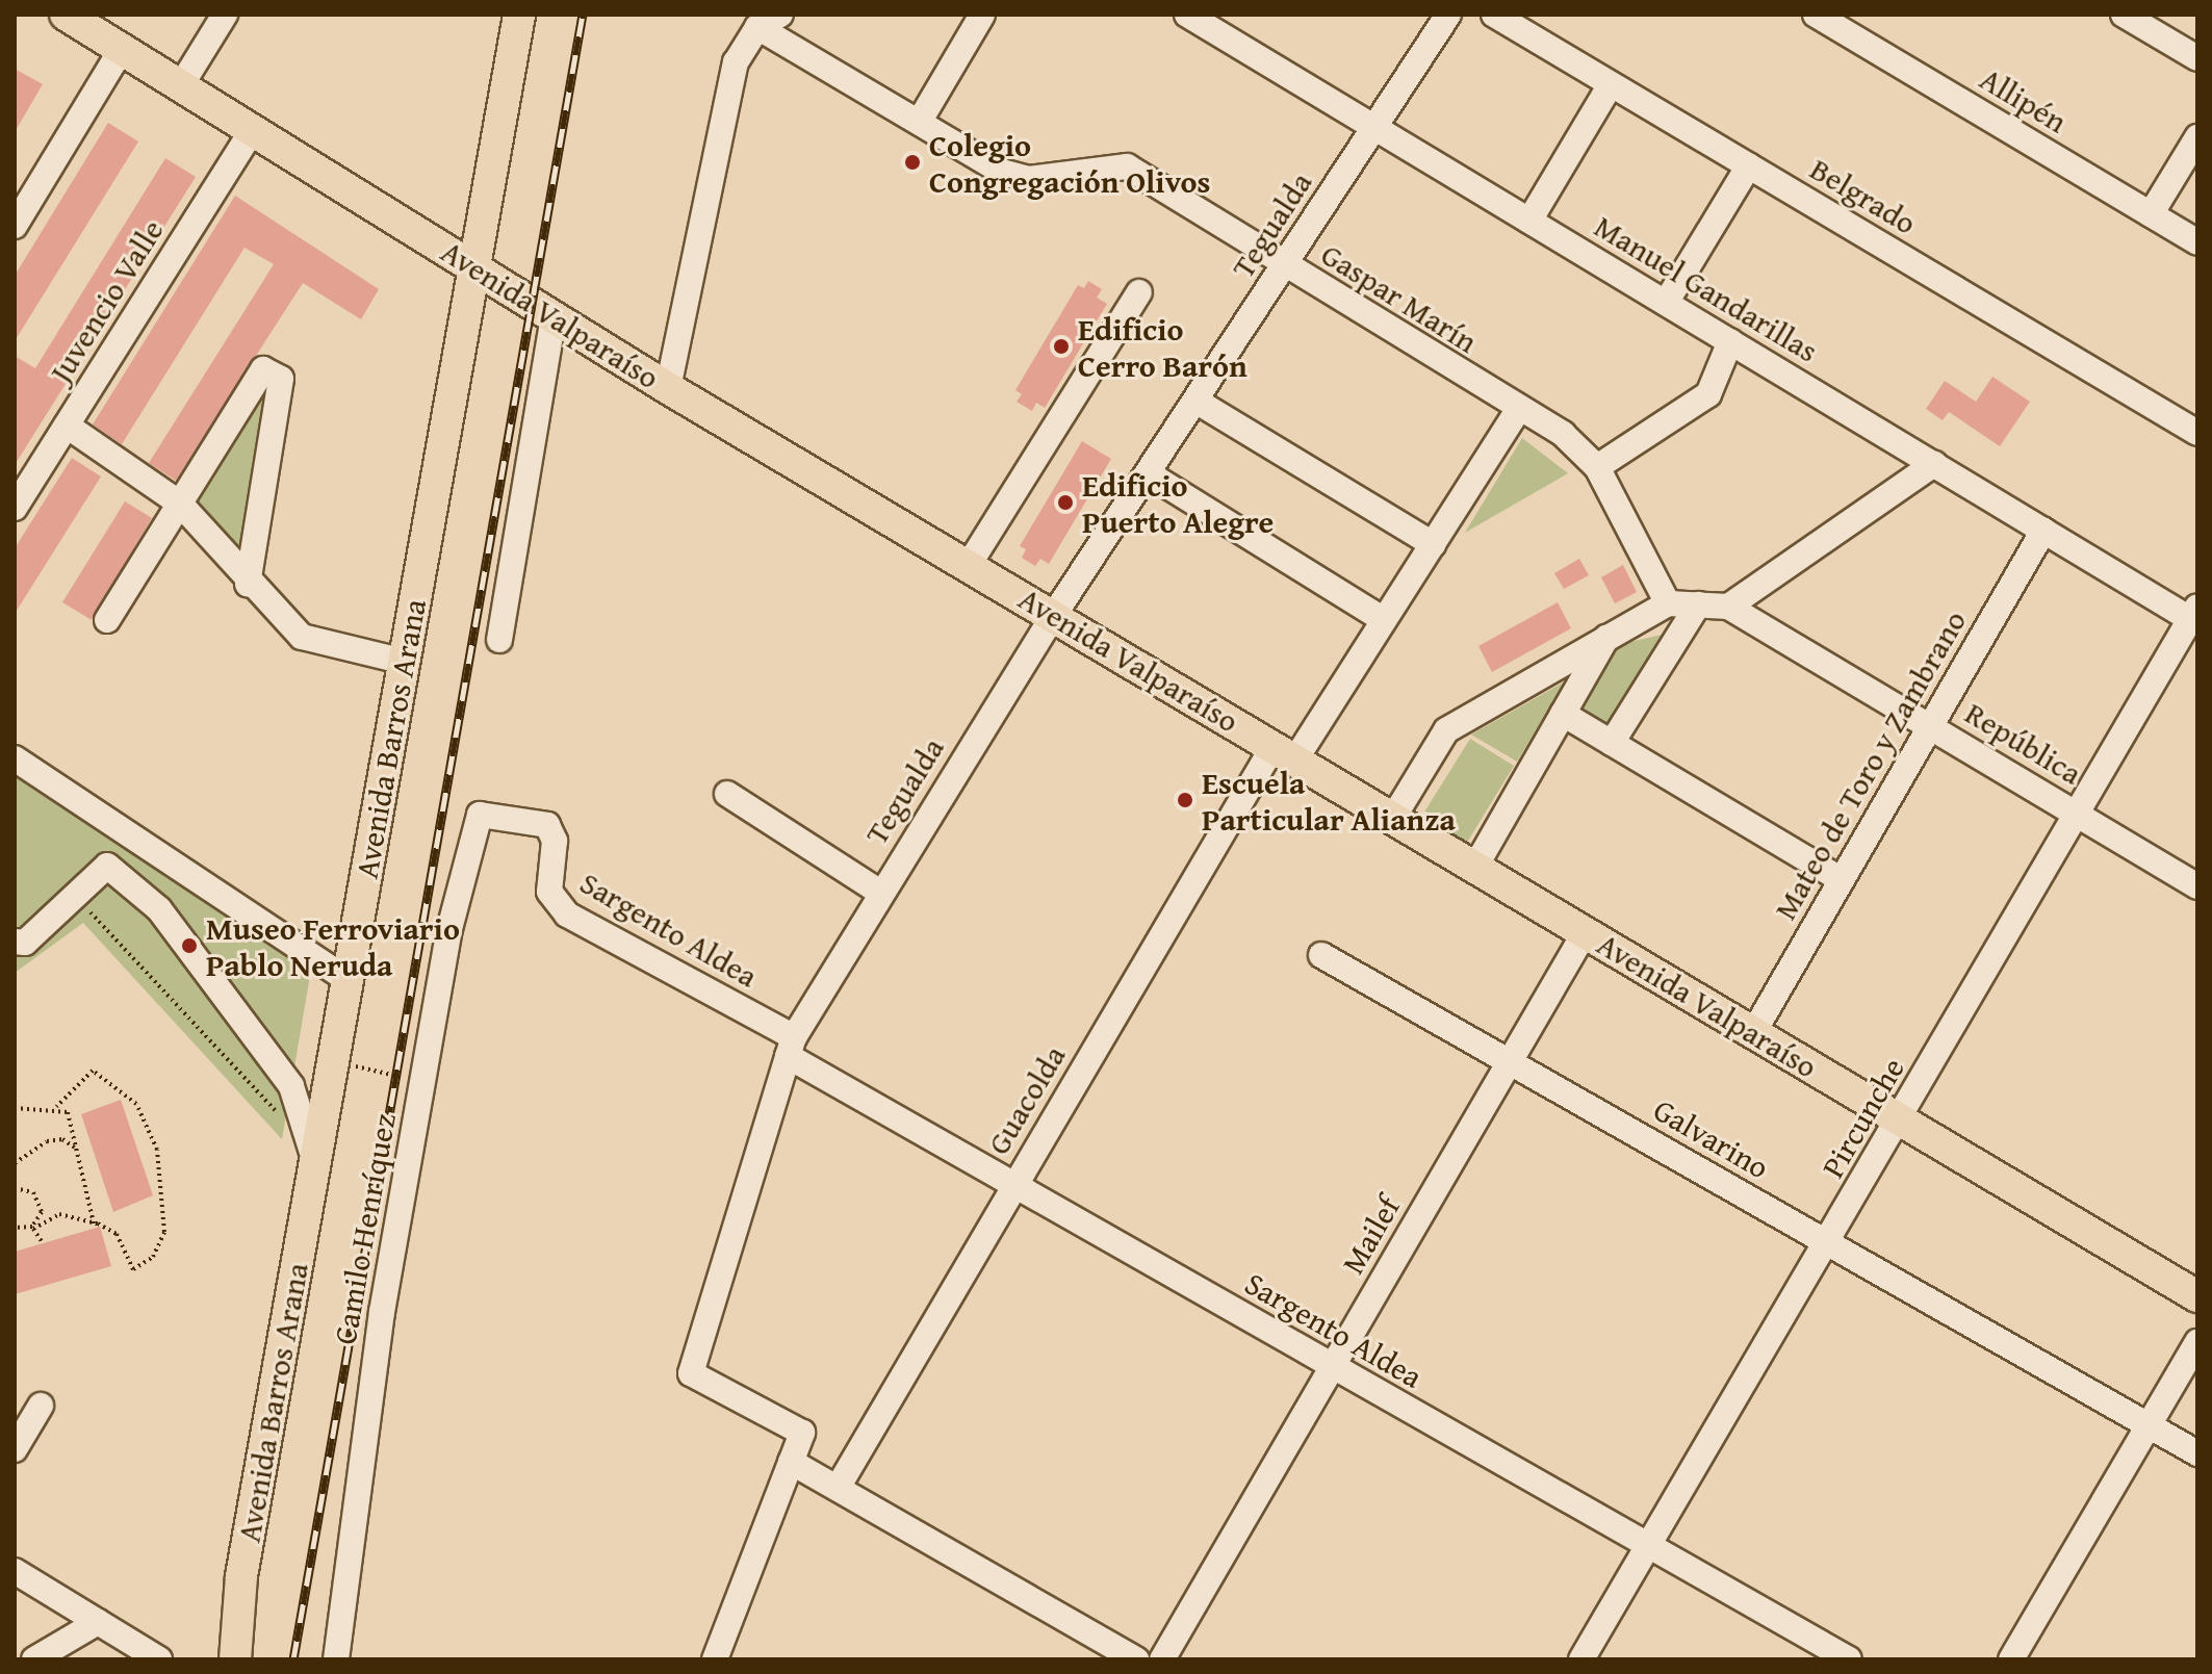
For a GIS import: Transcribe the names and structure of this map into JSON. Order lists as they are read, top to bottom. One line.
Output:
{"streets":{"main road":["Avenida Valparaíso","Avenida Barros Arana"],"street":["Allipén","Belgrado","Tegualda","Manuel Gandarillas","Gaspar Marín","Juvencio Valle","República","Mateo de Toro y Zambrano","Sargento Aldea","Guacolda","Pircunche","Galvarino","Camilo Henríquez","Mailef"]},"crossings":[["Tegualda","Manuel Gandarillas"],["Tegualda","Gaspar Marín"],["Tegualda","Avenida Valparaíso"],["Tegualda","Sargento Aldea"],["Manuel Gandarillas","Mateo de Toro y Zambrano"],["Manuel Gandarillas","Pircunche"],["Gaspar Marín","Guacolda"],["Juvencio Valle","Avenida Valparaíso"],["Avenida Valparaíso","Avenida Barros Arana"],["Avenida Valparaíso","Mateo de Toro y Zambrano"],["Avenida Valparaíso","Guacolda"],["Avenida Valparaíso","Pircunche"],["Avenida Valparaíso","Mailef"],["República","Mateo de Toro y Zambrano"],["República","Pircunche"],["Sargento Aldea","Guacolda"],["Sargento Aldea","Pircunche"],["Sargento Aldea","Camilo Henríquez"],["Sargento Aldea","Mailef"],["Pircunche","Galvarino"],["Galvarino","Mailef"]],"places":["Colegio Congregación Olivos","Edificio Cerro Barón","Edificio Puerto Alegre","Escuela Particular Alianza","Museo Ferroviario Pablo Neruda"]}
